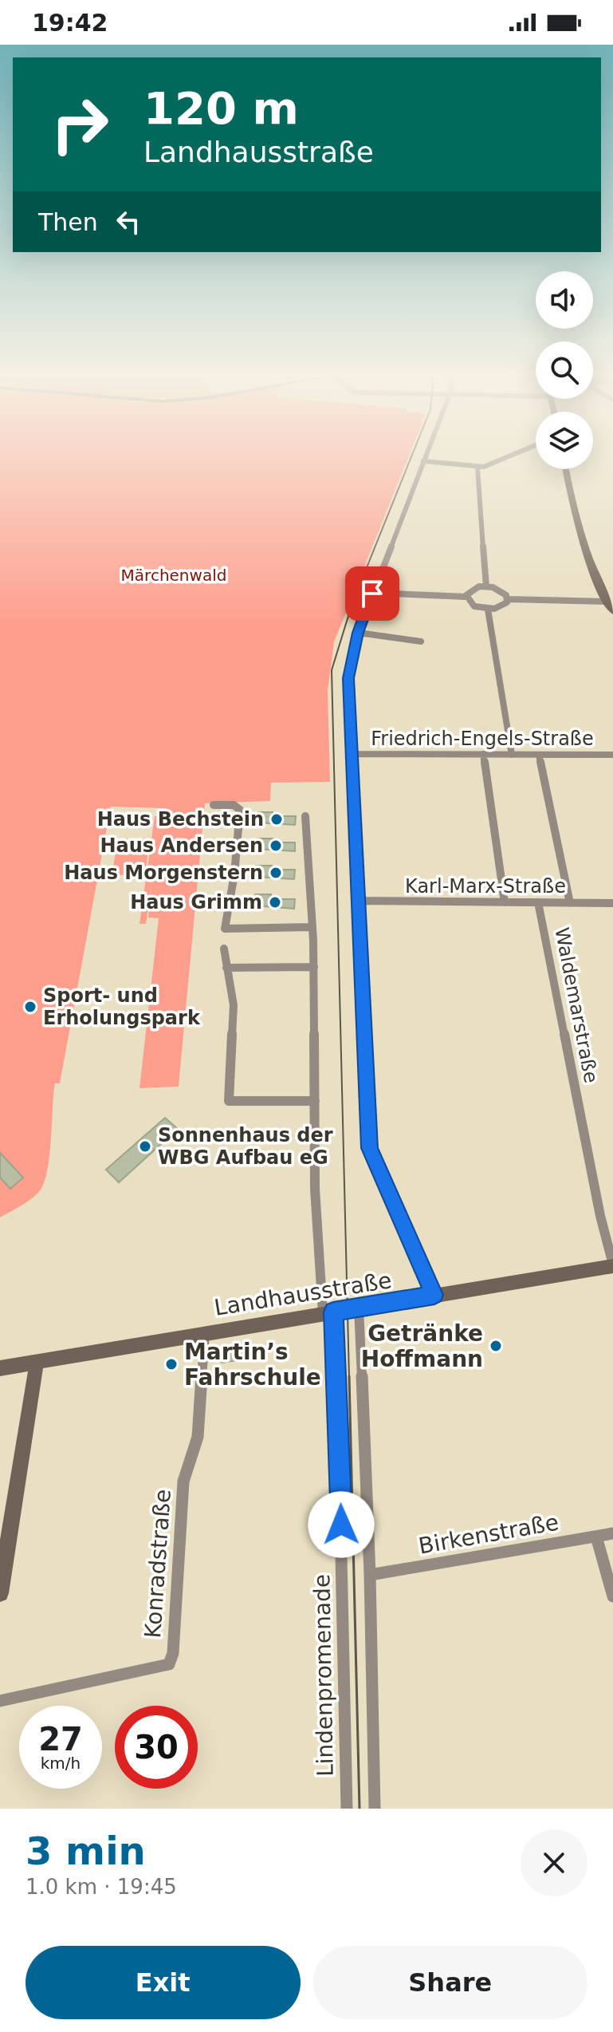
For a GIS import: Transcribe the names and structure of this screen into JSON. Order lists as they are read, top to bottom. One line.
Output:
{"streets":{"street":["Friedrich-Engels-Straße","Karl-Marx-Straße","Waldemarstraße","Landhausstraße","Birkenstraße","Konradstraße","Lindenpromenade"]},"crossings":[["Friedrich-Engels-Straße","Waldemarstraße"],["Karl-Marx-Straße","Waldemarstraße"],["Waldemarstraße","Landhausstraße"],["Landhausstraße","Konradstraße"],["Landhausstraße","Lindenpromenade"]],"parks":["Märchenwald"],"places":["Haus Bechstein","Haus Andersen","Haus Morgenstern","Haus Grimm","Sport- und Erholungspark","Sonnenhaus der WBG Aufbau eG","Getränke Hoffmann","Martin’s Fahrschule"],"page":{"status":"19:42","turn":["120 m","Landhausstraße"],"then":"Then","speed":"27 km/h","limit":"30","heading":["3 min","1.0 km · 19:45"],"buttons":["Exit","Share"]}}
